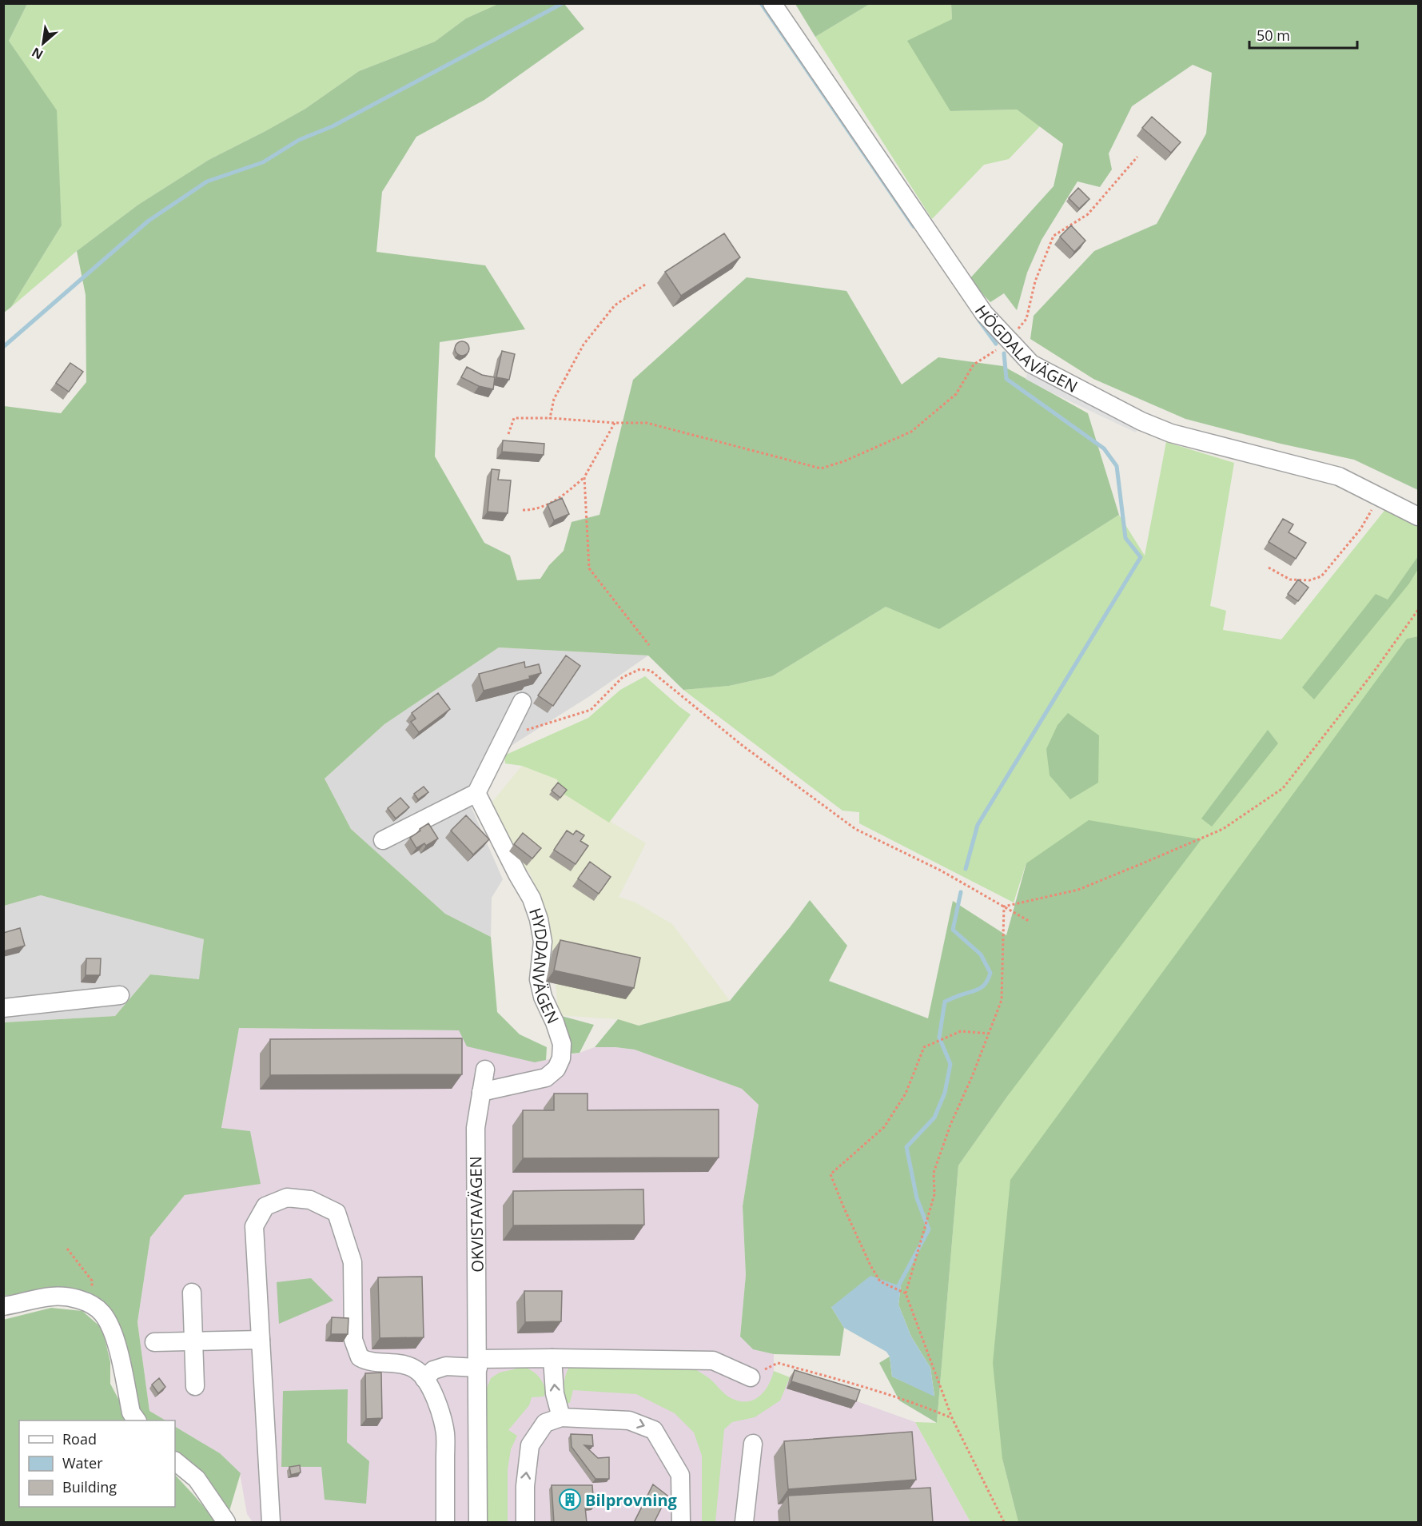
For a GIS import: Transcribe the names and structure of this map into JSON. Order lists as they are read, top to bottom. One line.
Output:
{"streets":{"street":["HÖGDALAVÄGEN","HYDDANVÄGEN","OKVISTAVÄGEN"]},"crossings":[["HYDDANVÄGEN","OKVISTAVÄGEN"]],"places":{"building":["Bilprovning"]},"legend":["Road","Water","Building"],"scale_bar":"50 m","north":"bottom left"}
